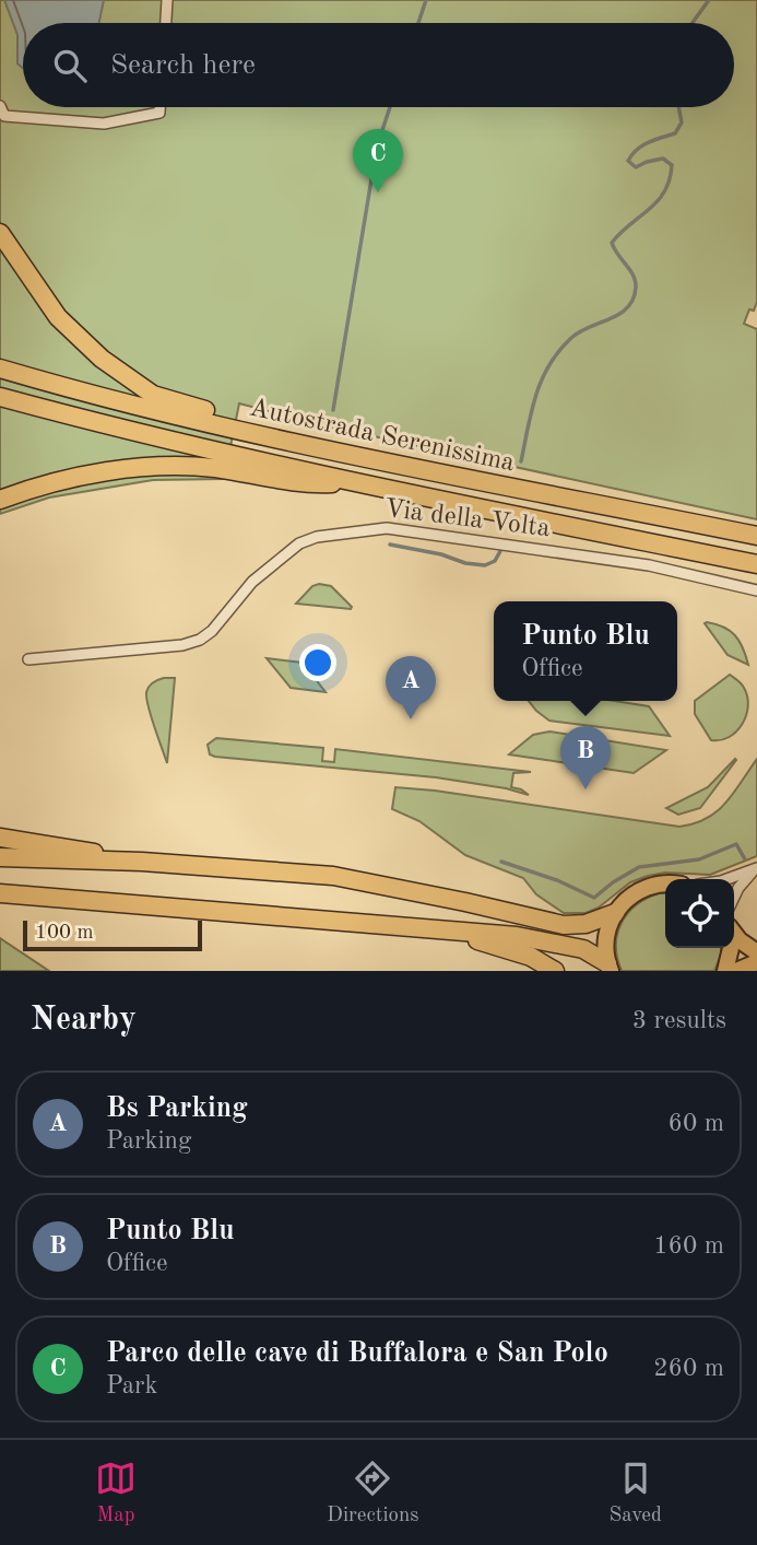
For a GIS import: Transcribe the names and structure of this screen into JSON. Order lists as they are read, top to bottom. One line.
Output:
{"streets":{"highway":["Autostrada Serenissima"],"street":["Via della Volta"]},"scale_bar":"100 m","page":{"search":"Search here","pins":["C","A","B"],"popup":["Punto Blu","Office"],"scale":"100 m","heading":["Nearby","3 results"],"list":[{"mark":"A","name":"Bs Parking","note":"Parking","value":"60 m"},{"mark":"B","name":"Punto Blu","note":"Office","value":"160 m"},{"mark":"C","name":"Parco delle cave di Buffalora e San Polo","note":"Park","value":"260 m"}],"nav":["Map","Directions","Saved"]}}
